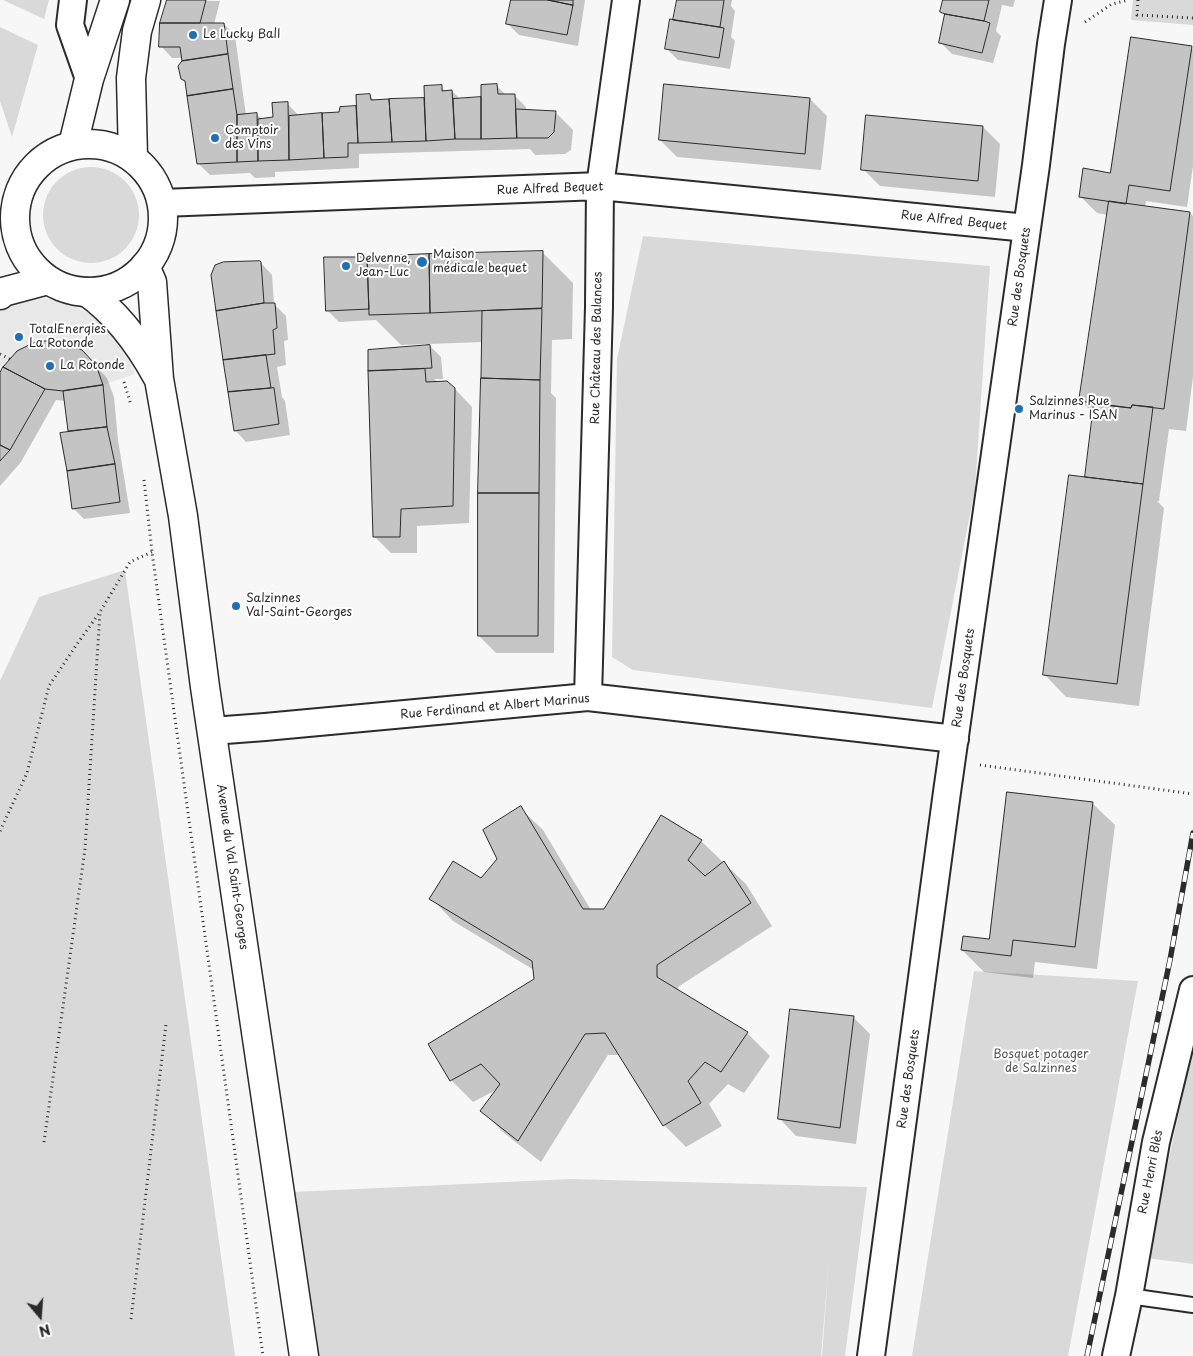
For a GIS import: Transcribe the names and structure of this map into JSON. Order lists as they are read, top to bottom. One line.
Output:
{"streets":{"main road":["Avenue du Val Saint-Georges"],"street":["Rue Alfred Bequet","Rue des Bosquets","Rue Château des Balances","Rue Ferdinand et Albert Marinus","Rue Henri Blès"]},"crossings":[["Rue Alfred Bequet","Rue des Bosquets"],["Rue Alfred Bequet","Rue Château des Balances"],["Rue Alfred Bequet","Avenue du Val Saint-Georges"],["Rue des Bosquets","Rue Ferdinand et Albert Marinus"],["Rue Château des Balances","Rue Ferdinand et Albert Marinus"],["Rue Ferdinand et Albert Marinus","Avenue du Val Saint-Georges"]],"parks":["Bosquet potager de Salzinnes"],"places":["Le Lucky Ball","Comptoir des Vins","Maison médicale bequet","Delvenne, Jean-Luc","TotalEnergies La Rotonde","La Rotonde","Salzinnes Rue Marinus - ISAN","Salzinnes Val-Saint-Georges"],"north":"bottom"}
